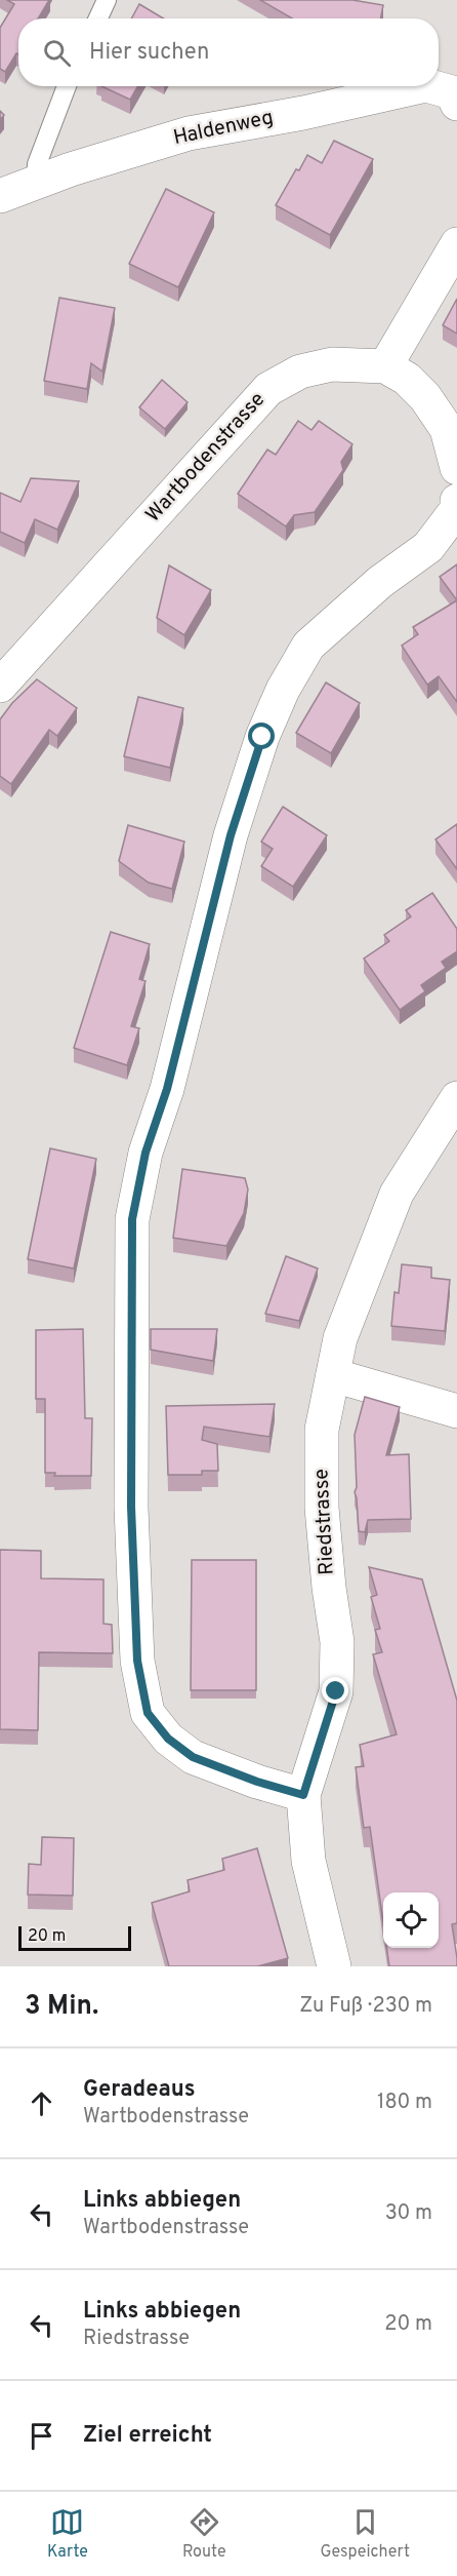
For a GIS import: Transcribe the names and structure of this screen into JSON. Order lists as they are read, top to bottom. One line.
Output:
{"streets":{"street":["Haldenweg","Wartbodenstrasse","Riedstrasse"]},"scale_bar":"20 m","page":{"search":"Hier suchen","scale":"20 m","heading":["3 Min.","Zu Fuß · 230 m"],"list":[["Geradeaus","Wartbodenstrasse","180 m"],["Links abbiegen","Wartbodenstrasse","30 m"],["Links abbiegen","Riedstrasse","20 m"],"Ziel erreicht"],"nav":["Karte","Route","Gespeichert"]}}
